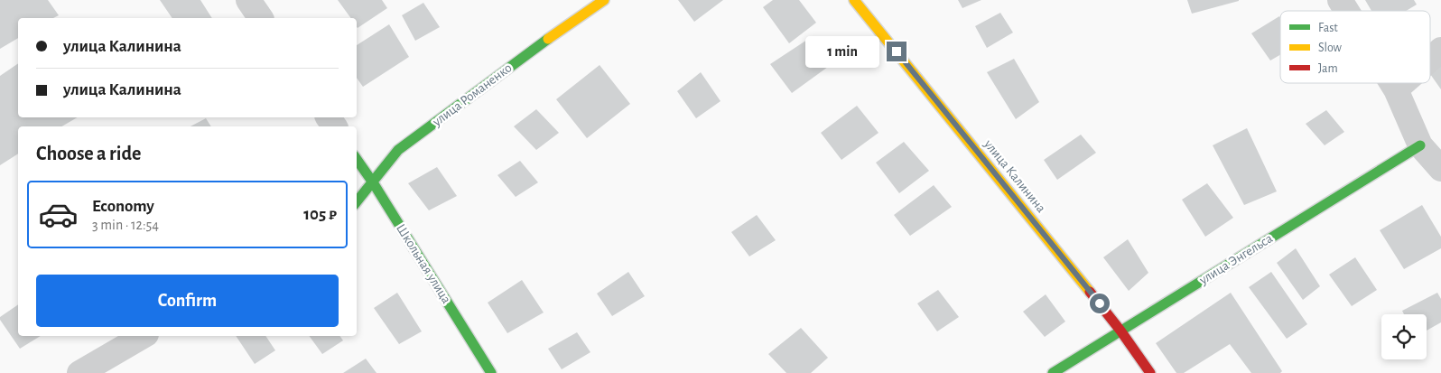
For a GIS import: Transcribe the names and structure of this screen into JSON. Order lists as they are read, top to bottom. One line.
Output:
{"streets":{"street":["улица Романенко","улица Калинина","улица Энгельса","Школьная улица"]},"crossings":[["улица Романенко","Школьная улица"],["улица Калинина","улица Энгельса"]],"legend":["Fast","Slow","Jam"],"page":{"banner":["улица Калинина","улица Калинина"],"bubble":"1 min","heading":"Choose a ride","list":[{"name":"Economy","note":"3 min · 12:54","value":"105 ₽"}],"buttons":"Confirm"}}
